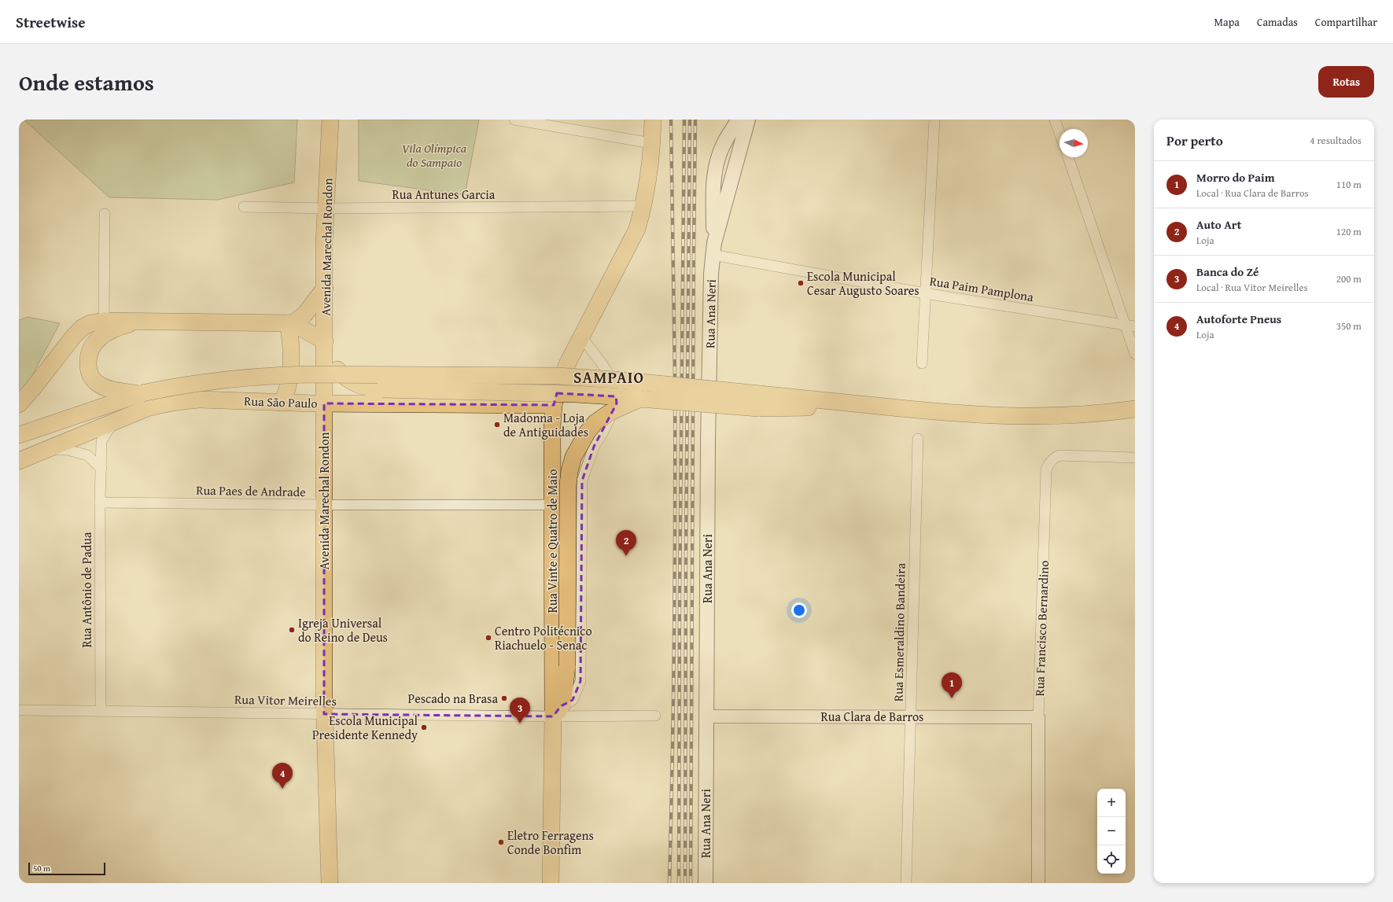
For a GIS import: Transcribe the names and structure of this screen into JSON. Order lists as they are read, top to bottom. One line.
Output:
{"streets":{"main road":["Avenida Marechal Rondon","Rua Ana Neri","Rua São Paulo","Rua Vinte e Quatro de Maio"],"street":["Rua Antunes Garcia","Rua Paim Pamplona","Rua Paes de Andrade","Rua Antônio de Padua","Rua Francisco Bernardino","Rua Esmeraldino Bandeira","Rua Vitor Meirelles","Rua Clara de Barros"]},"crossings":[["Rua Antunes Garcia","Avenida Marechal Rondon"],["Rua Antunes Garcia","Rua Vinte e Quatro de Maio"],["Avenida Marechal Rondon","Rua São Paulo"],["Avenida Marechal Rondon","Rua Paes de Andrade"],["Avenida Marechal Rondon","Rua Vitor Meirelles"],["Rua Paim Pamplona","Rua Ana Neri"],["Rua Ana Neri","Rua Clara de Barros"],["Rua São Paulo","Rua Vinte e Quatro de Maio"],["Rua São Paulo","Rua Antônio de Padua"],["Rua Paes de Andrade","Rua Vinte e Quatro de Maio"],["Rua Paes de Andrade","Rua Antônio de Padua"],["Rua Vinte e Quatro de Maio","Rua Vitor Meirelles"],["Rua Antônio de Padua","Rua Vitor Meirelles"],["Rua Francisco Bernardino","Rua Clara de Barros"],["Rua Esmeraldino Bandeira","Rua Clara de Barros"]],"districts":["SAMPAIO"],"parks":["Vila Olímpica do Sampaio"],"places":["Escola Municipal Cesar Augusto Soares","Madonna - Loja de Antiguidades","Igreja Universal do Reino de Deus","Centro Politécnico Riachuelo - Senac","Pescado na Brasa","Escola Municipal Presidente Kennedy","Eletro Ferragens Conde Bonfim"],"scale_bar":"50 m","north":"right","page":{"header":"Streetwise","nav":["Mapa","Camadas","Compartilhar"],"title":"Onde estamos","buttons":"Rotas","heading":["Por perto","4 resultados"],"list":[{"mark":"1","name":"Morro do Paim","note":"Local · Rua Clara de Barros","value":"110 m"},{"mark":"2","name":"Auto Art","note":"Loja","value":"120 m"},{"mark":"3","name":"Banca do Zé","note":"Local · Rua Vitor Meirelles","value":"200 m"},{"mark":"4","name":"Autoforte Pneus","note":"Loja","value":"350 m"}],"pins":["2","1","3","4"],"map_buttons":["+","−"],"scale":"50 m"}}
